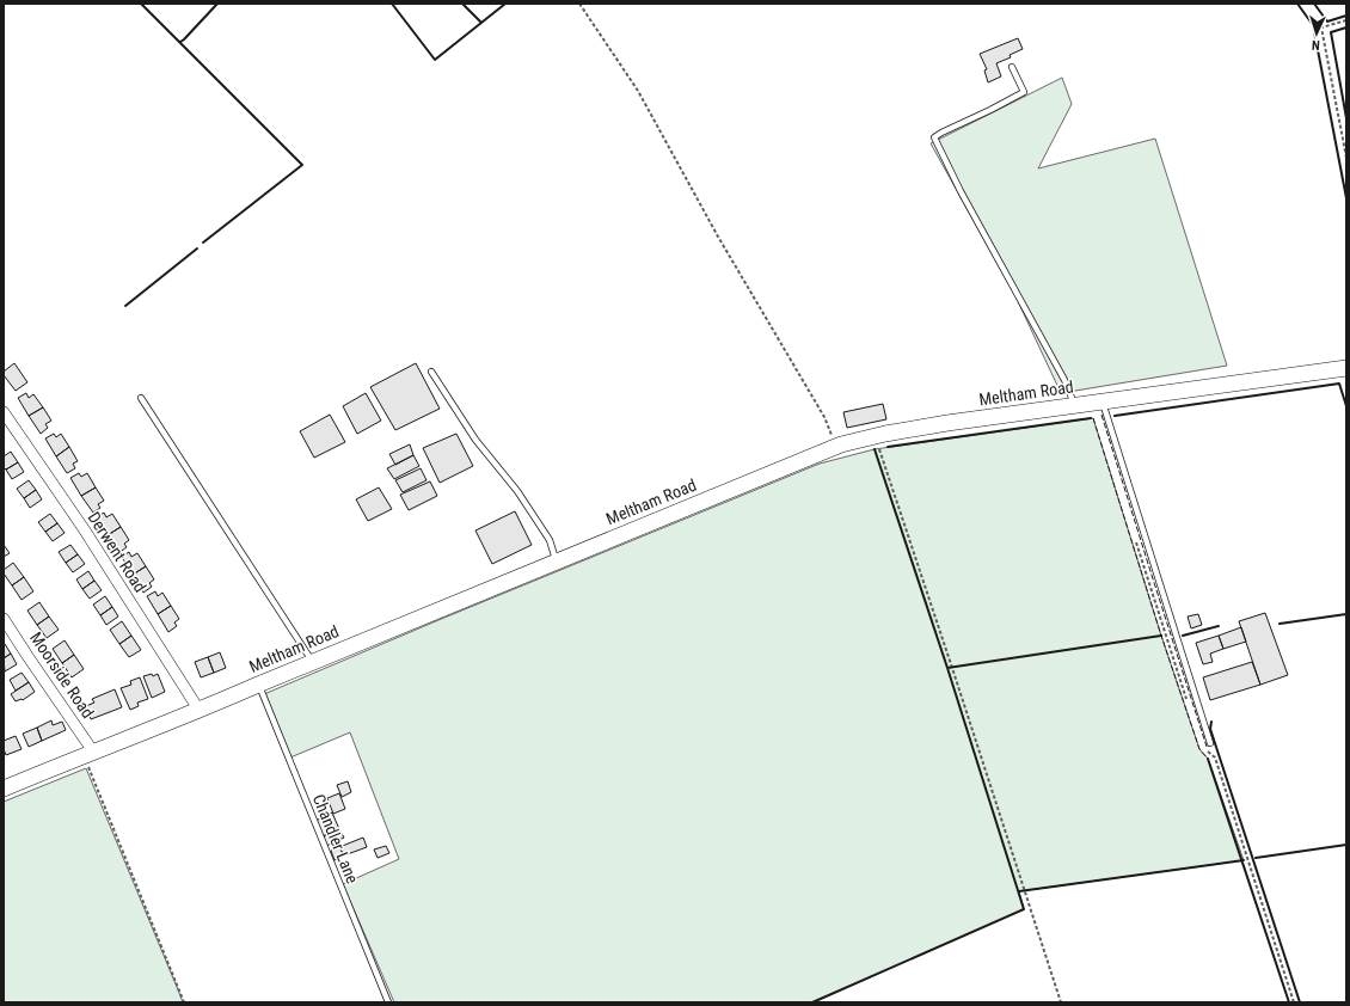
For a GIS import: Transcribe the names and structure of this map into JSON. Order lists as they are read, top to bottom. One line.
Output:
{"streets":{"street":["Meltham Road","Derwent Road","Moorside Road"],"lane":["Chandler Lane"]},"crossings":[["Meltham Road","Derwent Road"],["Meltham Road","Moorside Road"],["Meltham Road","Chandler Lane"]],"north":"bottom"}
